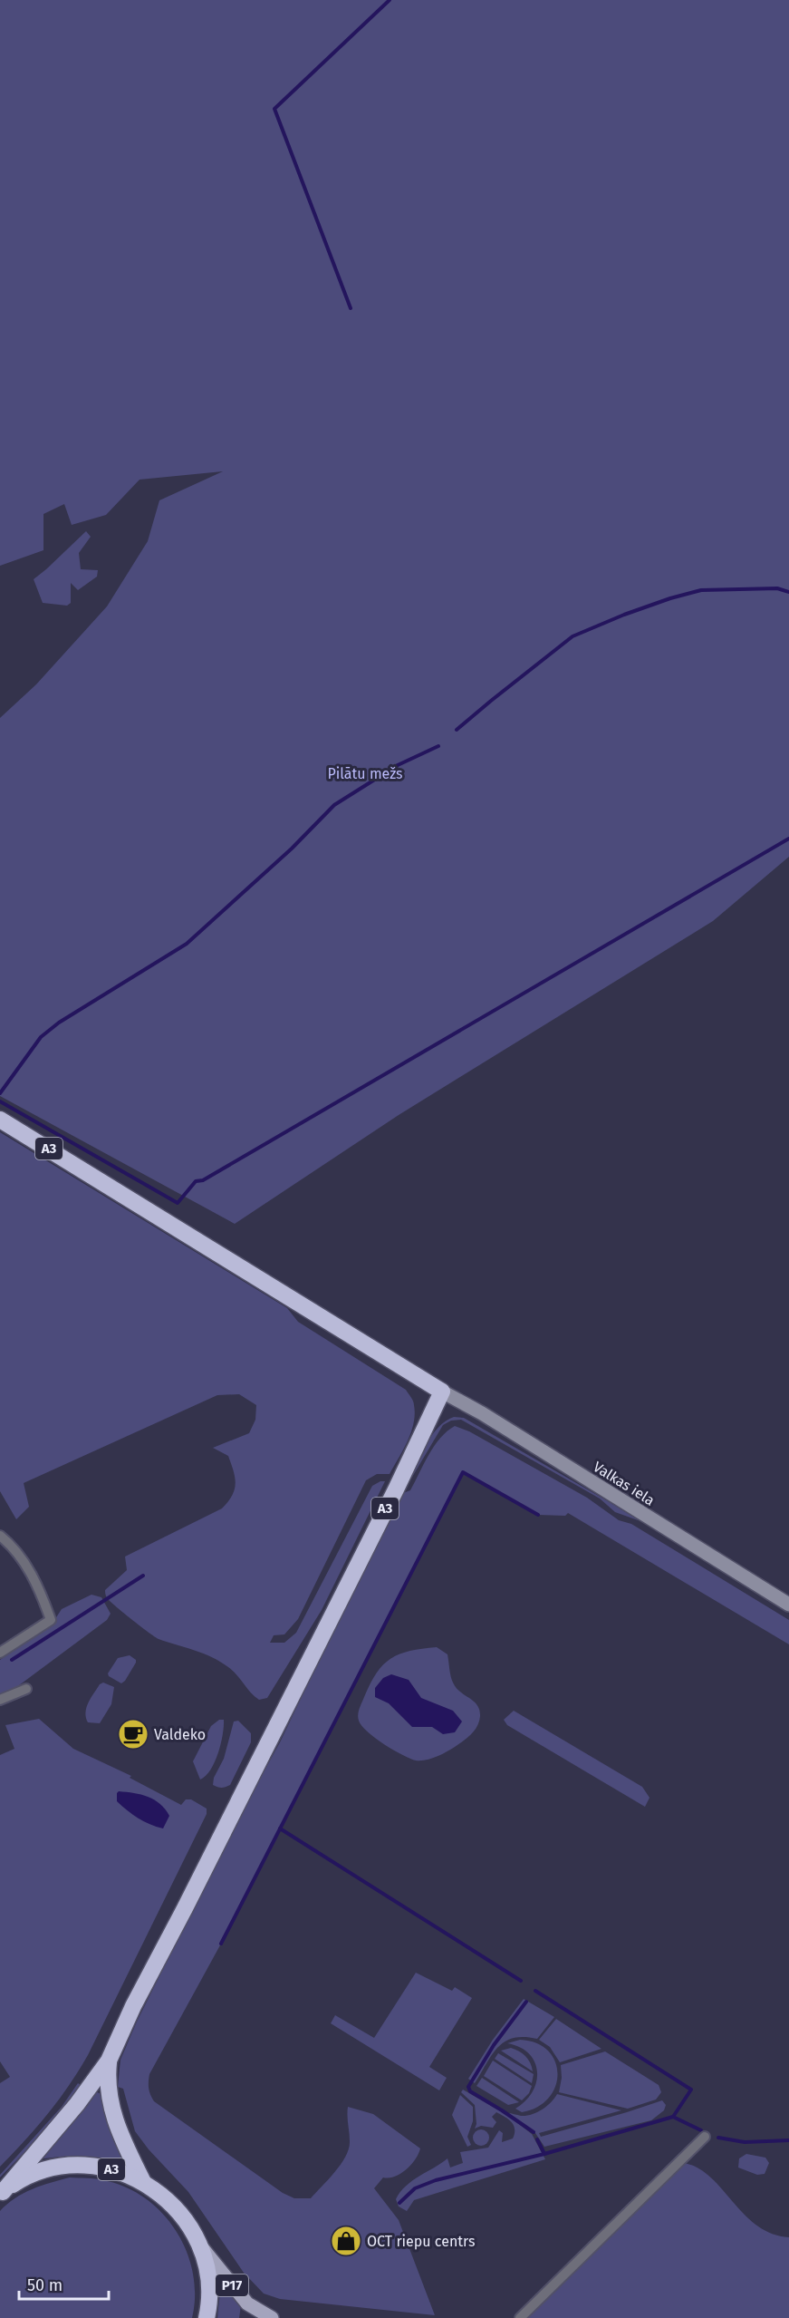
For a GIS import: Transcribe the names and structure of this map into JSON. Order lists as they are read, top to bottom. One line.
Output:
{"streets":{"highway":["A3"],"main road":["Valkas iela","P17"]},"crossings":[["A3","Valkas iela"],["A3","P17"]],"parks":["Pilātu mežs"],"places":{"cafe":["Valdeko"],"shop":["OCT riepu centrs"]},"scale_bar":"50 m"}
